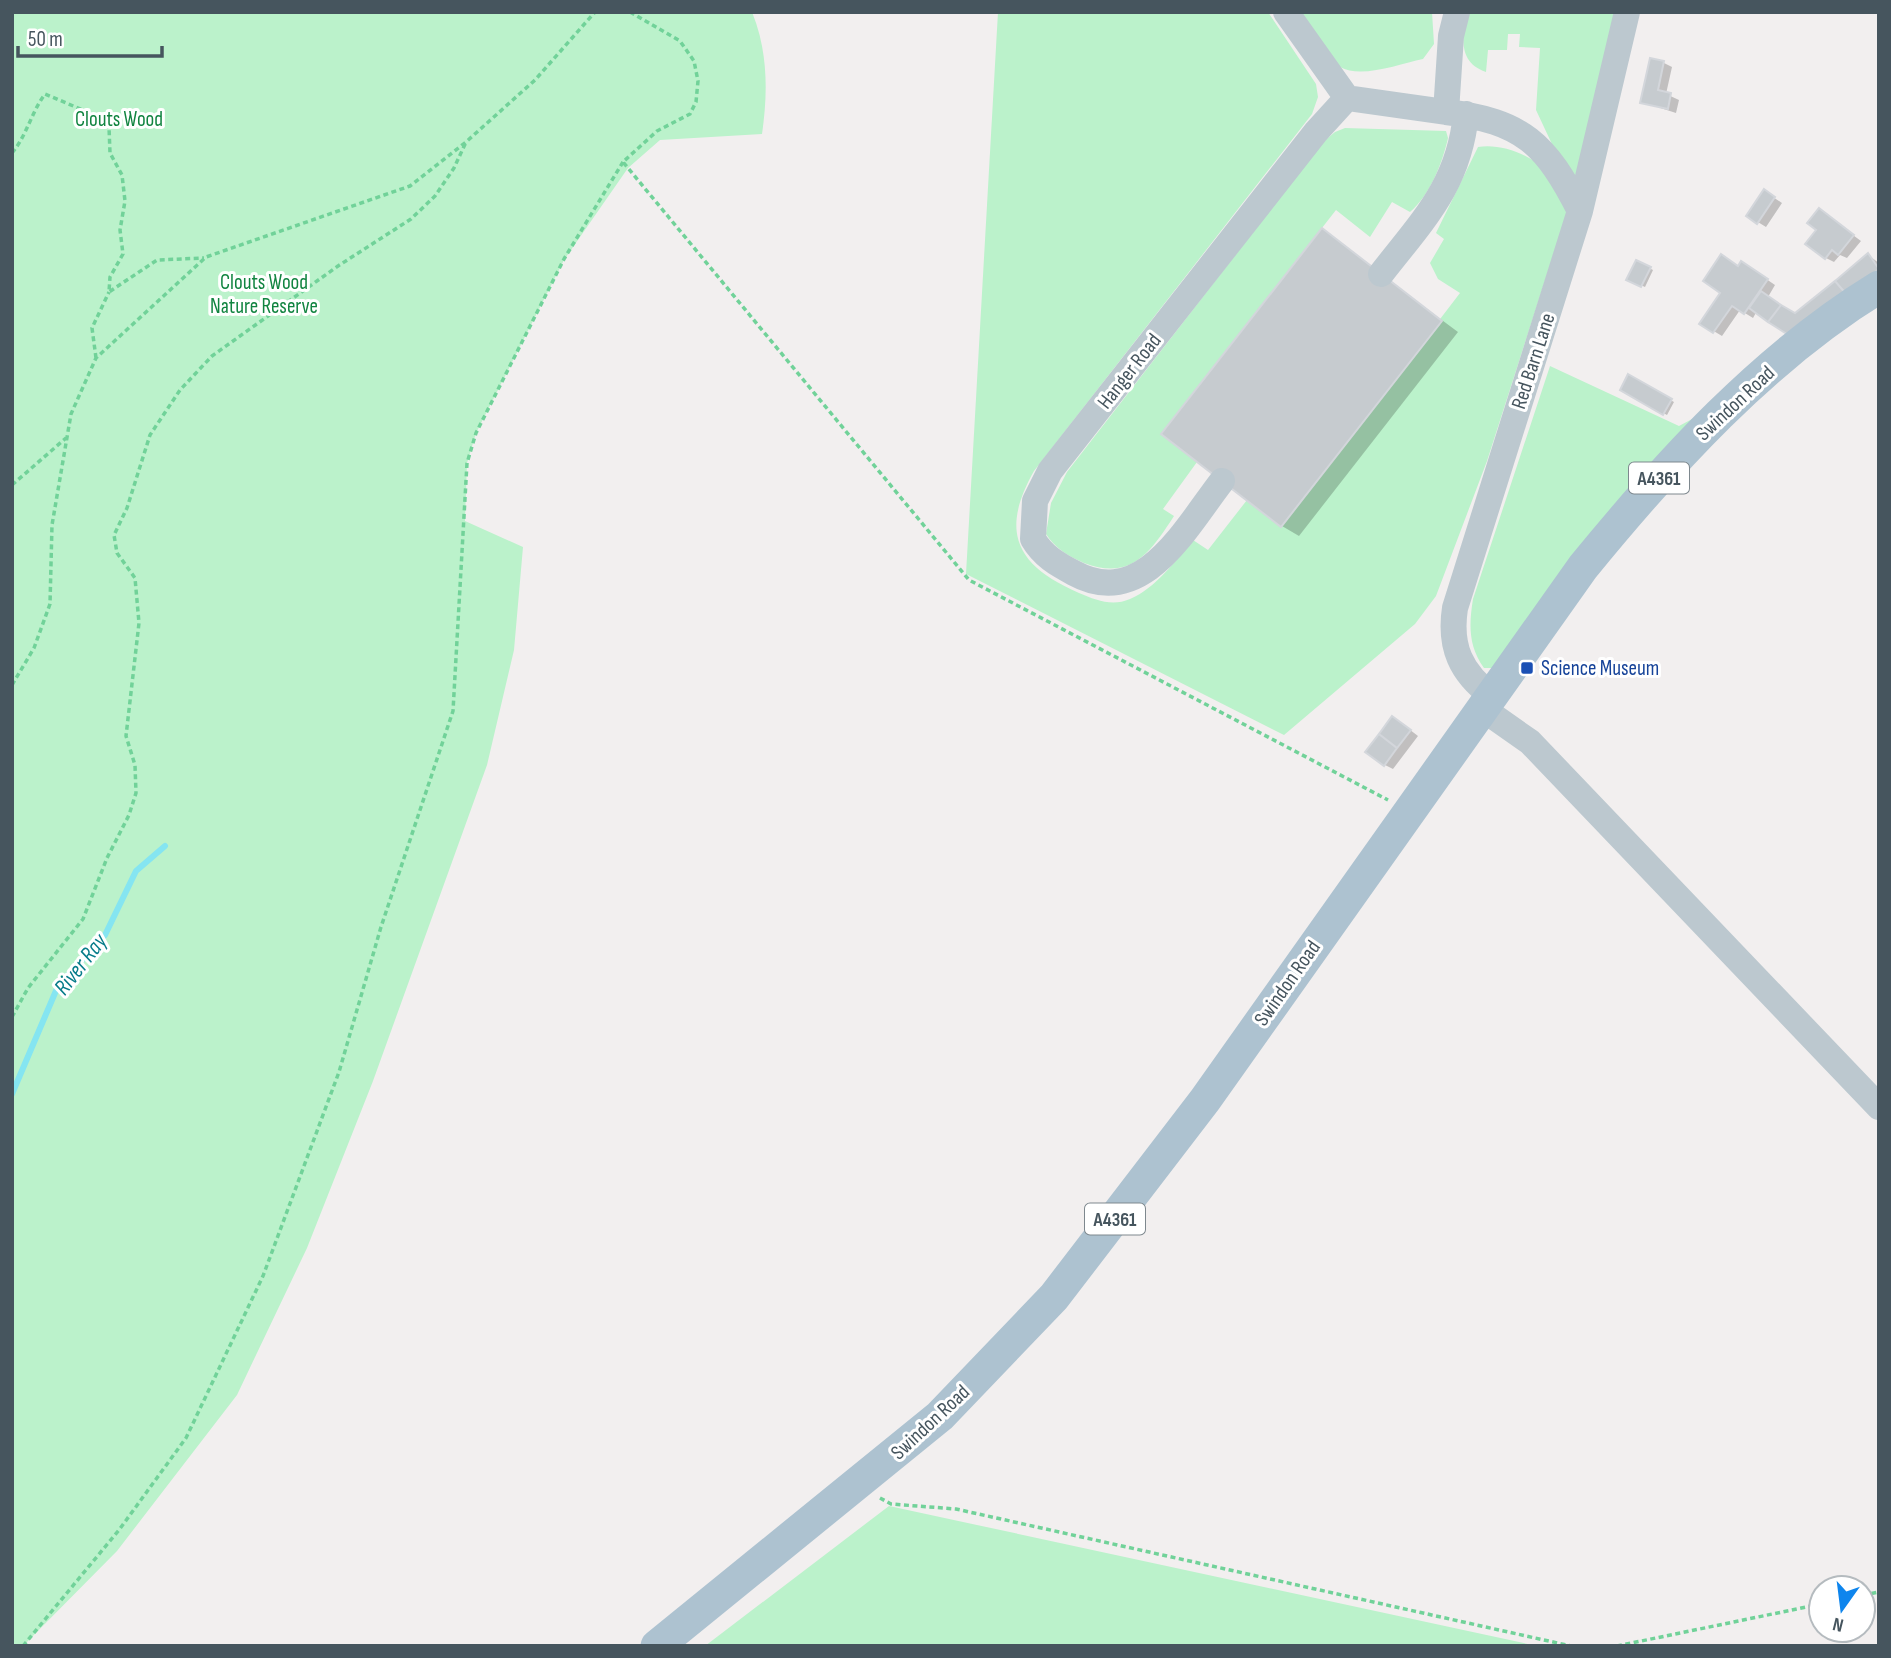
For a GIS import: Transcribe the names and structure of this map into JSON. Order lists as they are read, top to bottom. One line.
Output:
{"streets":{"main road":["Swindon Road","A4361"],"street":["Red Barn Lane","Hanger Road"]},"crossings":[["Red Barn Lane","Swindon Road"]],"water":["River Ray"],"parks":["Clouts Wood","Clouts Wood Nature Reserve"],"places":{"transit":["Science Museum"]},"scale_bar":"50 m","north":"bottom"}
